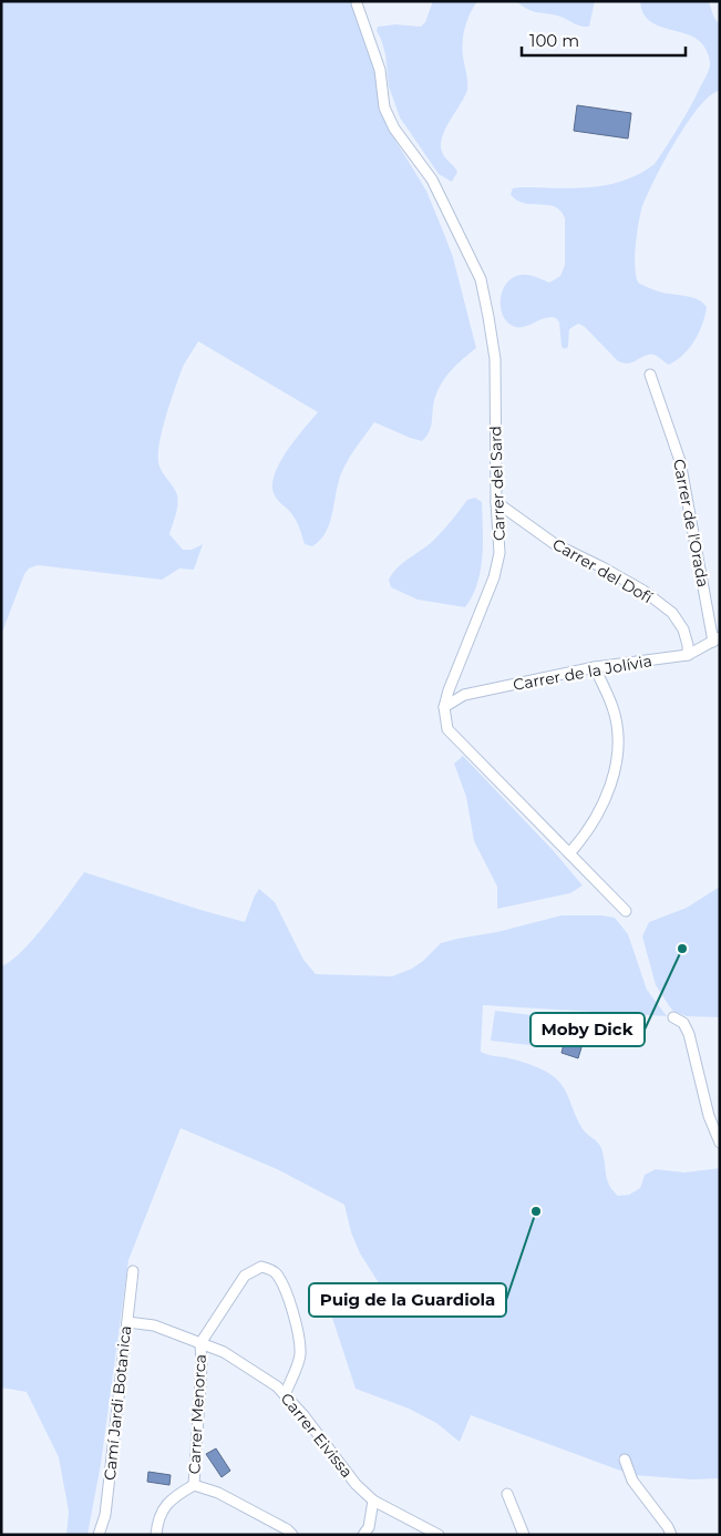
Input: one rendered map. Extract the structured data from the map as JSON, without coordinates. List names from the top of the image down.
{
  "streets": {
    "street": [
      "Carrer del Sard",
      "Carrer de l'Orada",
      "Carrer del Dofí",
      "Carrer de la Jolívia",
      "Camí Jardi Botanica",
      "Carrer Menorca",
      "Carrer Eivissa"
    ]
  },
  "crossings": [
    ["Carrer del Sard", "Carrer del Dofí"],
    ["Carrer del Sard", "Carrer de la Jolívia"],
    ["Carrer de l'Orada", "Carrer de la Jolívia"],
    ["Carrer del Dofí", "Carrer de la Jolívia"],
    ["Camí Jardi Botanica", "Carrer Eivissa"],
    ["Carrer Menorca", "Carrer Eivissa"]
  ],
  "places": ["Moby Dick", "Puig de la Guardiola"],
  "scale_bar": "100 m"
}
